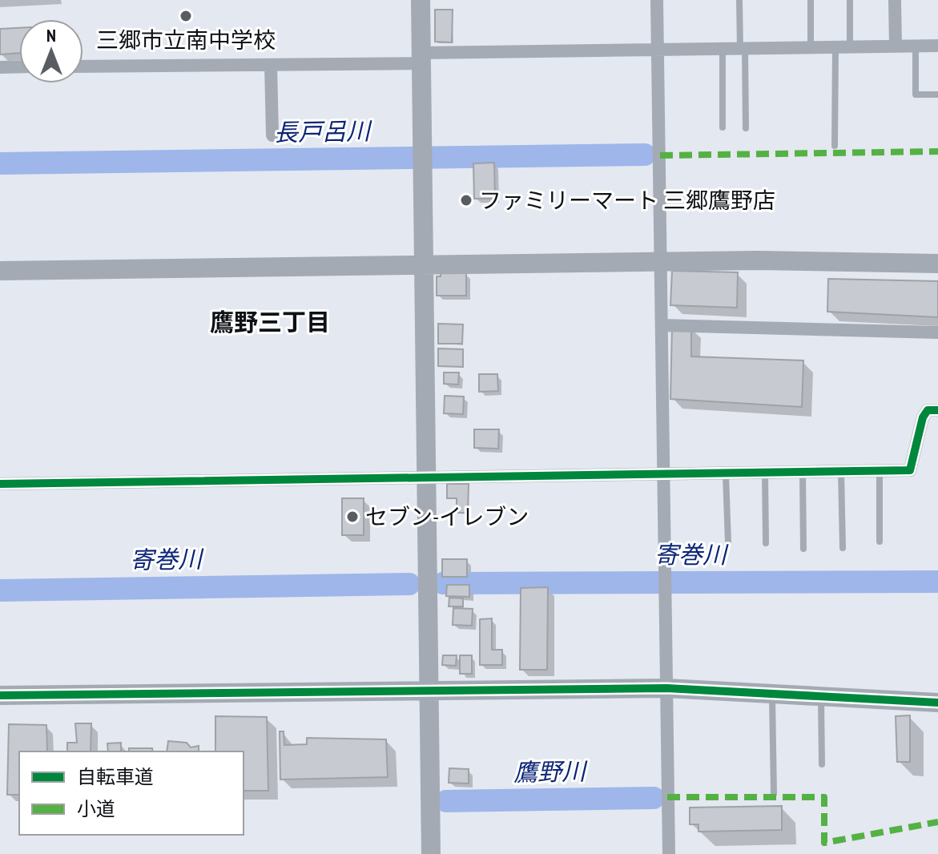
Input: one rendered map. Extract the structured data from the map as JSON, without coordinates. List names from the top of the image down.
{
  "districts": ["鷹野三丁目"],
  "water": ["長戸呂川", "寄巻川", "鷹野川"],
  "places": ["三郷市立南中学校", "ファミリーマート 三郷鷹野店", "セブン-イレブン"],
  "legend": ["自転車道", "小道"],
  "north": "top"
}
